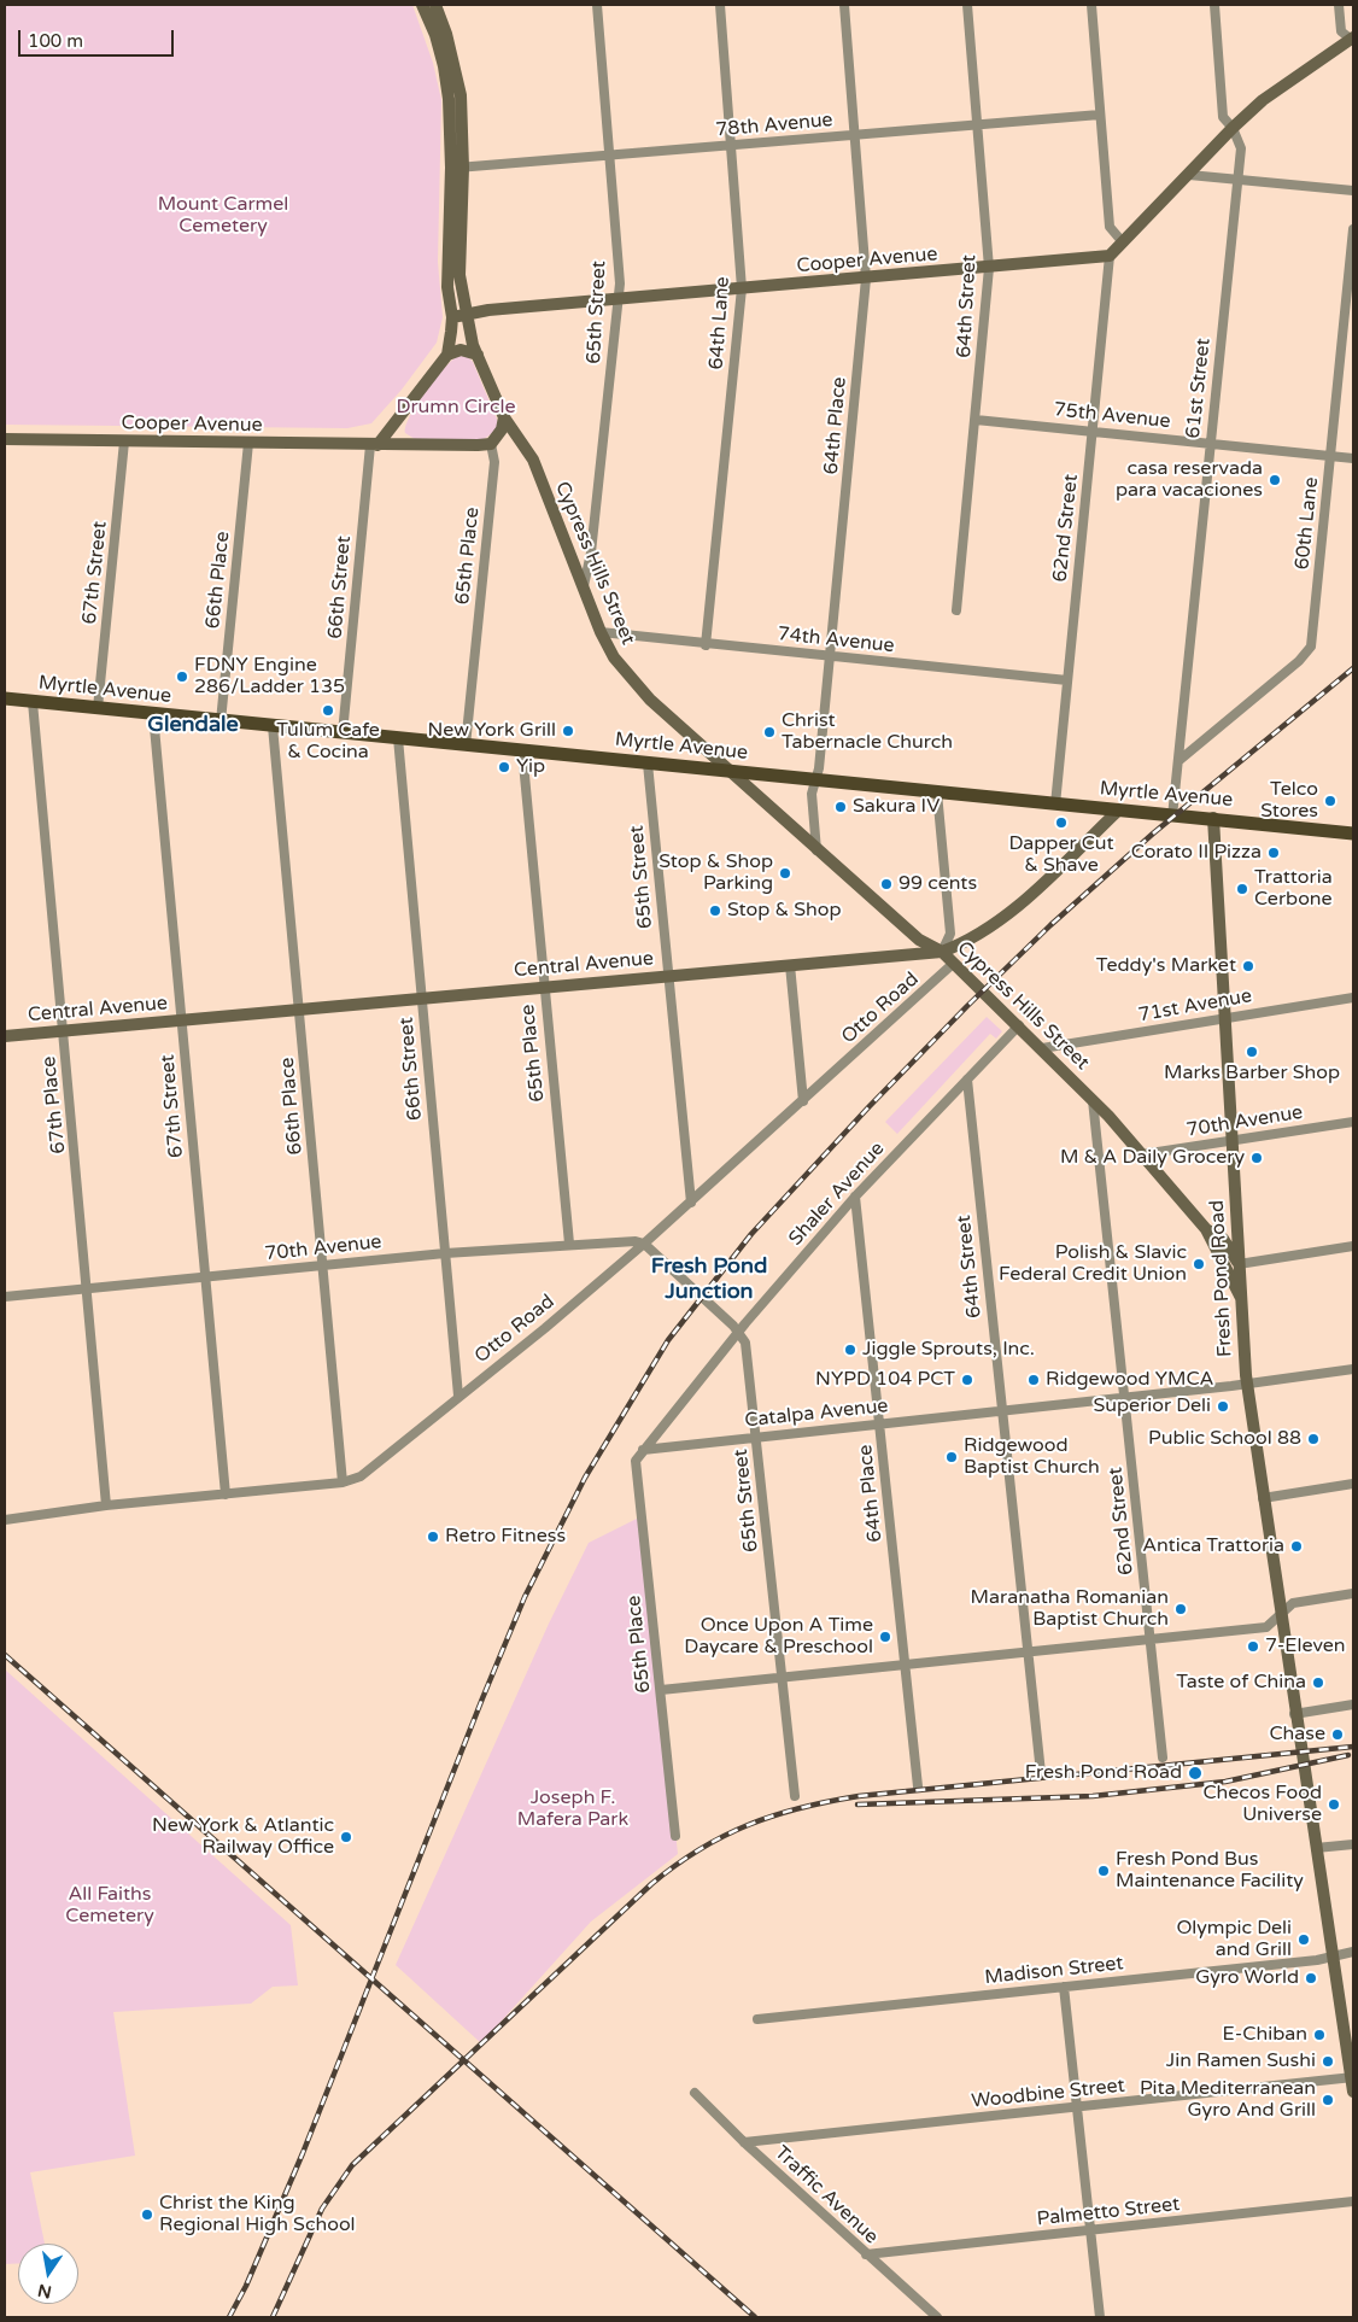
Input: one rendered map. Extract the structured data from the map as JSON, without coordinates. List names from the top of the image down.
{
  "streets": {
    "main road": [
      "Cooper Avenue",
      "Cypress Hills Street",
      "Myrtle Avenue",
      "Central Avenue",
      "Fresh Pond Road"
    ],
    "street": [
      "78th Avenue",
      "64th Street",
      "65th Street",
      "64th Lane",
      "61st Street",
      "75th Avenue",
      "64th Place",
      "60th Lane",
      "62nd Street",
      "65th Place",
      "67th Street",
      "66th Place",
      "66th Street",
      "74th Avenue",
      "71st Avenue",
      "Otto Road",
      "67th Place",
      "70th Avenue",
      "Shaler Avenue",
      "Catalpa Avenue",
      "Madison Street",
      "Woodbine Street",
      "Traffic Avenue",
      "Palmetto Street"
    ]
  },
  "crossings": [
    ["78th Avenue", "64th Street"],
    ["78th Avenue", "65th Street"],
    ["78th Avenue", "64th Lane"],
    ["78th Avenue", "64th Place"],
    ["78th Avenue", "Cypress Hills Street"],
    ["Cooper Avenue", "64th Street"],
    ["Cooper Avenue", "65th Street"],
    ["Cooper Avenue", "64th Lane"],
    ["Cooper Avenue", "64th Place"],
    ["Cooper Avenue", "62nd Street"],
    ["Cooper Avenue", "65th Place"],
    ["Cooper Avenue", "Cypress Hills Street"],
    ["Cooper Avenue", "67th Street"],
    ["Cooper Avenue", "66th Place"],
    ["Cooper Avenue", "66th Street"],
    ["64th Street", "75th Avenue"],
    ["64th Street", "Shaler Avenue"],
    ["64th Street", "Catalpa Avenue"],
    ["65th Street", "Cypress Hills Street"],
    ["65th Street", "Myrtle Avenue"],
    ["65th Street", "Central Avenue"],
    ["65th Street", "Otto Road"],
    ["65th Street", "70th Avenue"],
    ["65th Street", "Shaler Avenue"],
    ["65th Street", "Catalpa Avenue"],
    ["64th Lane", "74th Avenue"],
    ["61st Street", "75th Avenue"],
    ["61st Street", "60th Lane"],
    ["61st Street", "Myrtle Avenue"],
    ["75th Avenue", "60th Lane"],
    ["75th Avenue", "62nd Street"],
    ["64th Place", "Cypress Hills Street"],
    ["64th Place", "74th Avenue"],
    ["64th Place", "Myrtle Avenue"],
    ["64th Place", "Shaler Avenue"],
    ["64th Place", "Catalpa Avenue"],
    ["62nd Street", "Cypress Hills Street"],
    ["62nd Street", "74th Avenue"],
    ["62nd Street", "Myrtle Avenue"],
    ["62nd Street", "Catalpa Avenue"],
    ["65th Place", "Myrtle Avenue"],
    ["65th Place", "Central Avenue"],
    ["65th Place", "70th Avenue"],
    ["65th Place", "Shaler Avenue"],
    ["65th Place", "Catalpa Avenue"],
    ["Cypress Hills Street", "74th Avenue"],
    ["Cypress Hills Street", "Myrtle Avenue"],
    ["Cypress Hills Street", "Central Avenue"],
    ["Cypress Hills Street", "71st Avenue"],
    ["Cypress Hills Street", "Otto Road"],
    ["Cypress Hills Street", "70th Avenue"],
    ["Cypress Hills Street", "Shaler Avenue"],
    ["Cypress Hills Street", "Fresh Pond Road"],
    ["67th Street", "Myrtle Avenue"],
    ["67th Street", "Central Avenue"],
    ["67th Street", "Otto Road"],
    ["67th Street", "70th Avenue"],
    ["66th Place", "Myrtle Avenue"],
    ["66th Place", "Central Avenue"],
    ["66th Place", "Otto Road"],
    ["66th Place", "70th Avenue"],
    ["66th Street", "Myrtle Avenue"],
    ["66th Street", "Central Avenue"],
    ["66th Street", "Otto Road"],
    ["66th Street", "70th Avenue"],
    ["Myrtle Avenue", "Central Avenue"],
    ["Myrtle Avenue", "67th Place"],
    ["Myrtle Avenue", "Fresh Pond Road"],
    ["Central Avenue", "67th Place"],
    ["71st Avenue", "Fresh Pond Road"],
    ["Otto Road", "67th Place"],
    ["Otto Road", "70th Avenue"],
    ["67th Place", "70th Avenue"],
    ["70th Avenue", "Fresh Pond Road"],
    ["Shaler Avenue", "Catalpa Avenue"],
    ["Fresh Pond Road", "Catalpa Avenue"],
    ["Fresh Pond Road", "Madison Street"],
    ["Fresh Pond Road", "Woodbine Street"],
    ["Woodbine Street", "Traffic Avenue"],
    ["Traffic Avenue", "Palmetto Street"]
  ],
  "districts": ["Glendale", "Fresh Pond Junction"],
  "parks": [
    "Mount Carmel Cemetery",
    "Drumn Circle",
    "Joseph F. Mafera Park",
    "All Faiths Cemetery"
  ],
  "places": [
    "casa reservada para vacaciones",
    "FDNY Engine 286/Ladder 135",
    "Tulum Cafe & Cocina",
    "New York Grill",
    "Christ Tabernacle Church",
    "Yip",
    "Telco Stores",
    "Sakura IV",
    "Dapper Cut & Shave",
    "Corato II Pizza",
    "Stop & Shop Parking",
    "99 cents",
    "Trattoria Cerbone",
    "Stop & Shop",
    "Teddy's Market",
    "Marks Barber Shop",
    "M & A Daily Grocery",
    "Polish & Slavic Federal Credit Union",
    "Jiggle Sprouts, Inc.",
    "NYPD 104 PCT",
    "Ridgewood YMCA",
    "Superior Deli",
    "Public School 88",
    "Ridgewood Baptist Church",
    "Retro Fitness",
    "Antica Trattoria",
    "Maranatha Romanian Baptist Church",
    "Once Upon A Time Daycare & Preschool",
    "7-Eleven",
    "Taste of China",
    "Chase",
    "Fresh Pond Road",
    "Checos Food Universe",
    "New York & Atlantic Railway Office",
    "Fresh Pond Bus Maintenance Facility",
    "Olympic Deli and Grill",
    "Gyro World",
    "E-Chiban",
    "Jin Ramen Sushi",
    "Pita Mediterranean Gyro And Grill",
    "Christ the King Regional High School"
  ],
  "scale_bar": "100 m",
  "north": "bottom"
}
